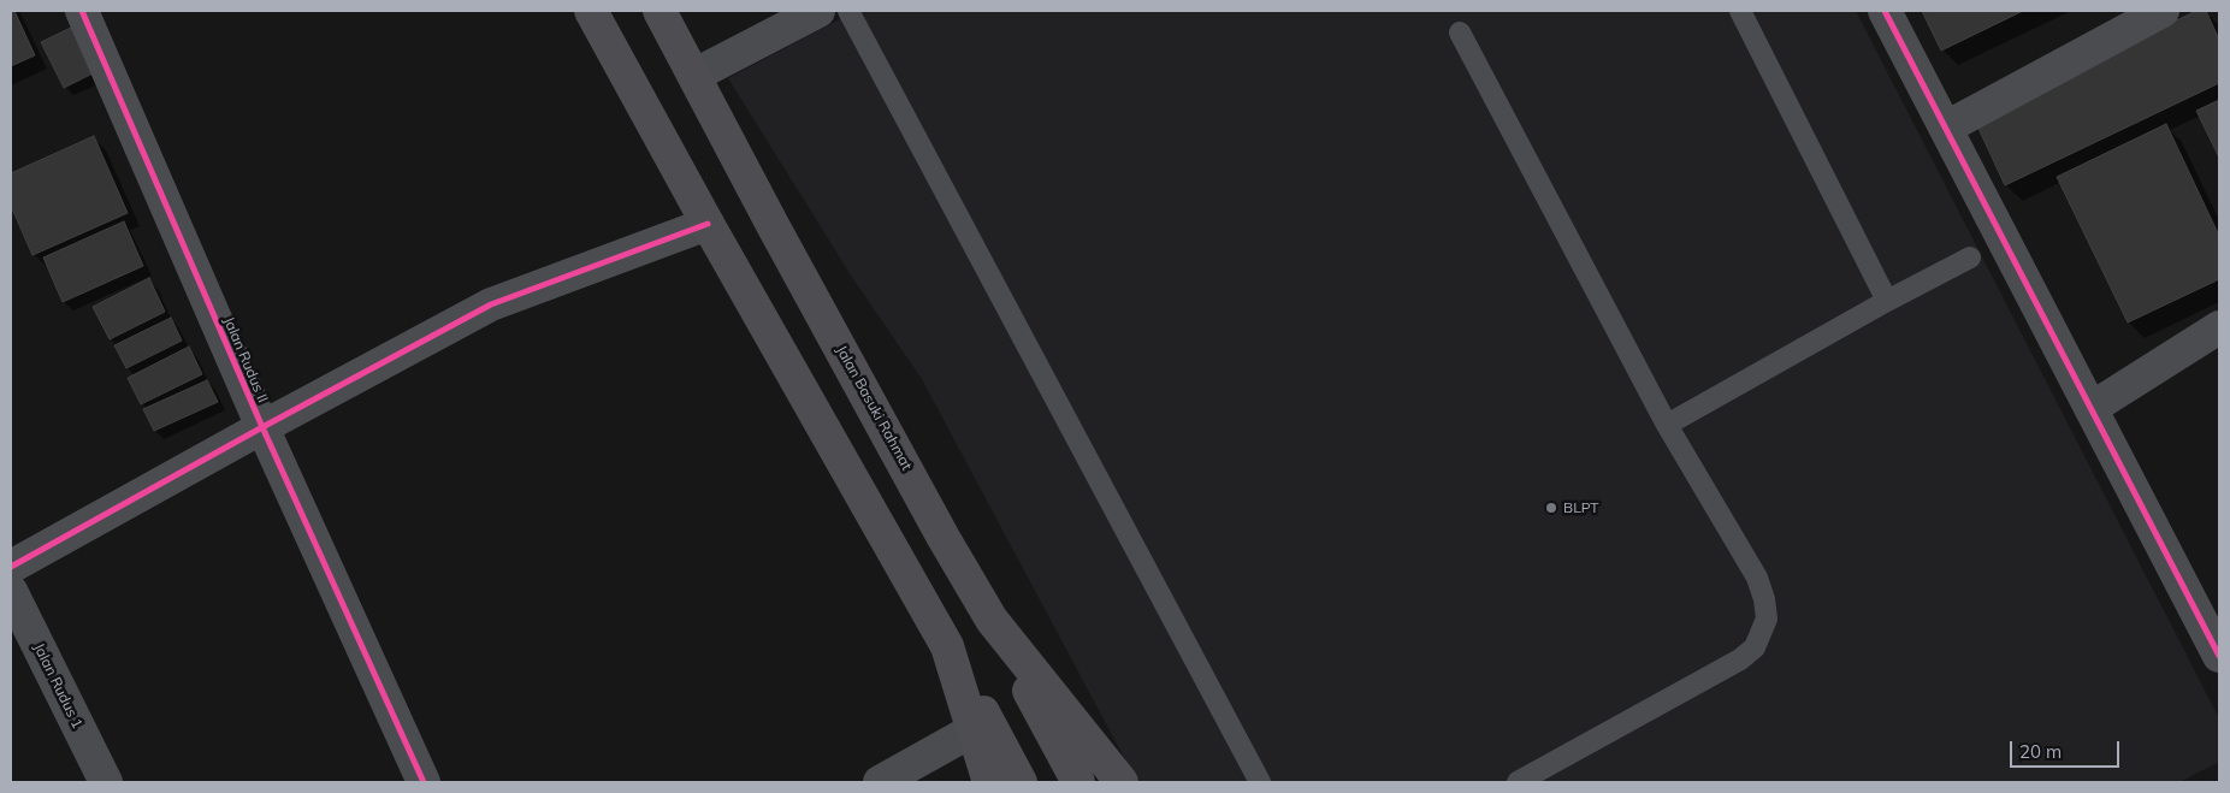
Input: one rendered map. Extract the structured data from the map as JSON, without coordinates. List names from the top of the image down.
{
  "streets": {
    "highway": ["Jalan Basuki Rahmat"],
    "street": ["Jalan Rudus II", "Jalan Rudus 1"]
  },
  "places": ["BLPT"],
  "scale_bar": "20 m"
}
